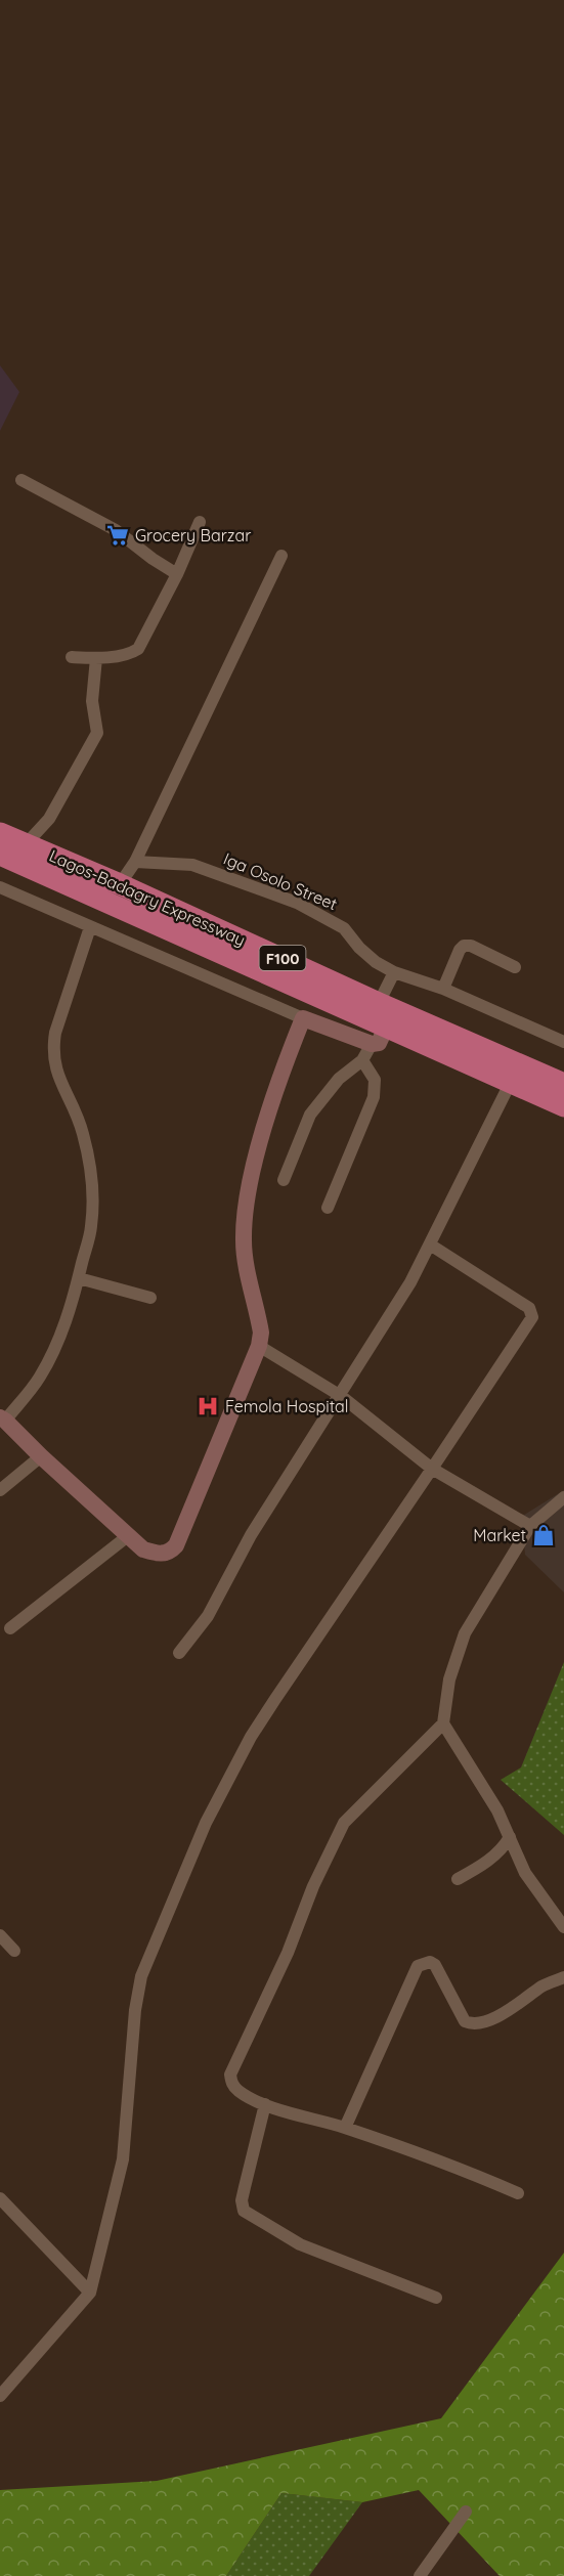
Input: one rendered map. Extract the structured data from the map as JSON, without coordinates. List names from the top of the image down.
{
  "streets": {
    "highway": ["Lagos-Badagry Expressway", "F100"],
    "street": ["Iga Osolo Street"]
  },
  "places": {
    "supermarket": ["Grocery Barzar"],
    "hospital": ["Femola Hospital"],
    "shop": ["Market"]
  }
}
